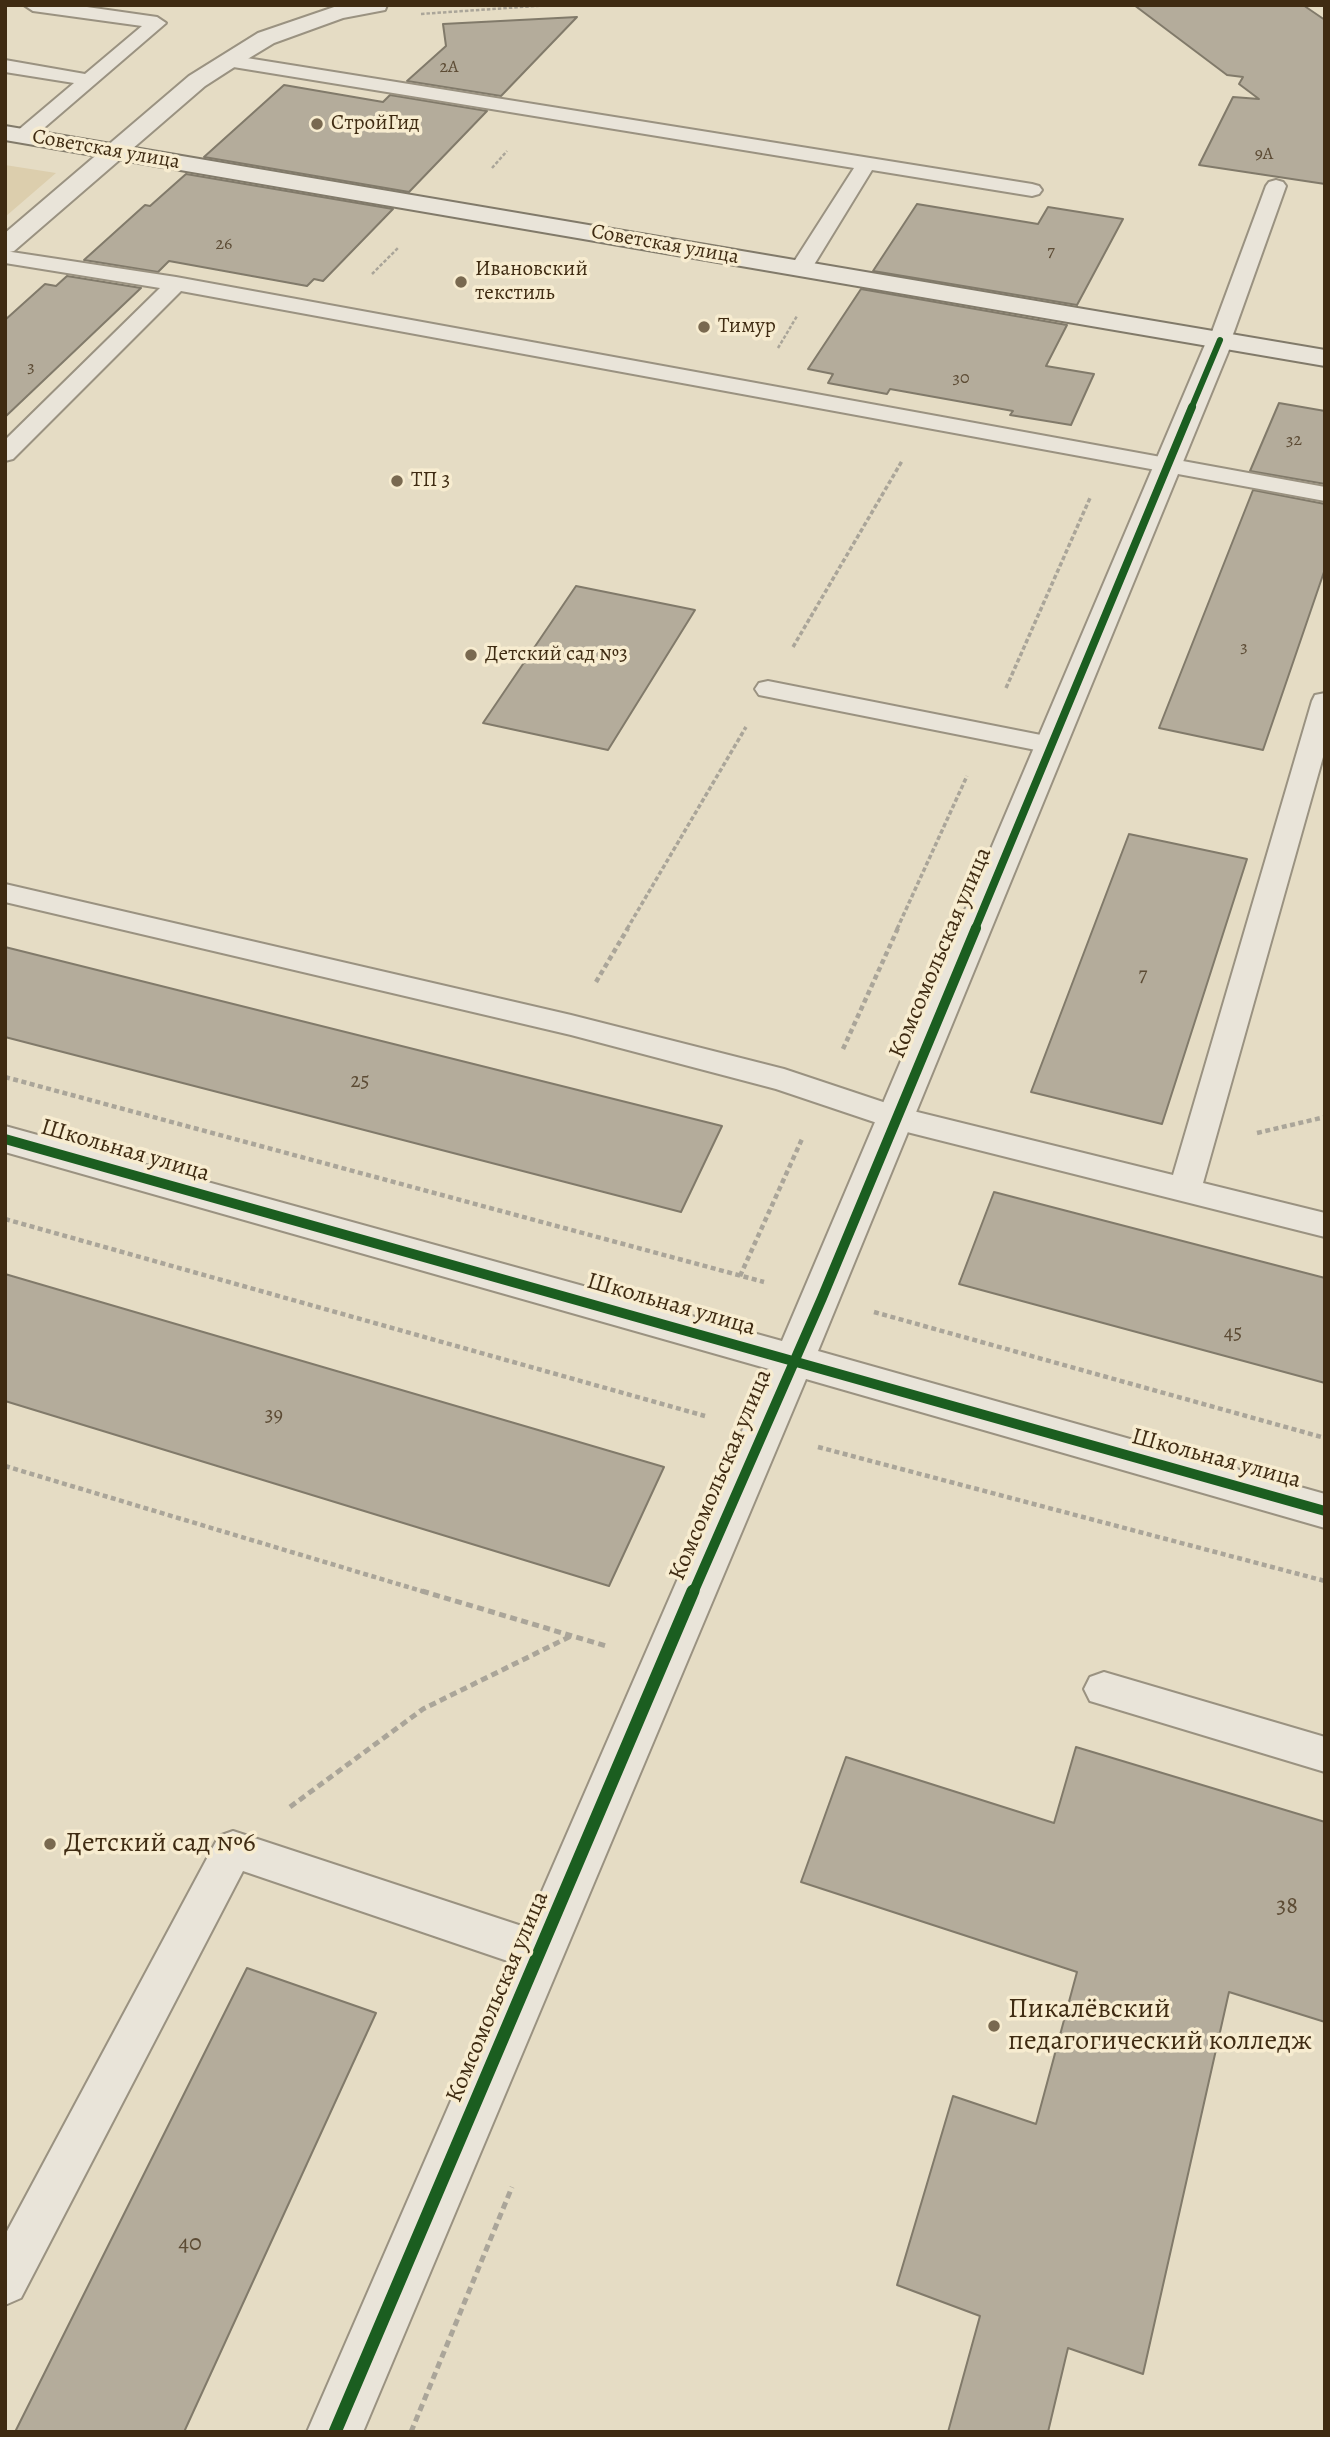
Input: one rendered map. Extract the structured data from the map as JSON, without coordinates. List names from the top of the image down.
{
  "streets": {
    "street": ["Советская улица", "Комсомольская улица", "Школьная улица"]
  },
  "crossings": [
    ["Советская улица", "Комсомольская улица"],
    ["Комсомольская улица", "Школьная улица"]
  ],
  "places": [
    "СтройГид",
    "Ивановский текстиль",
    "Тимур",
    "ТП 3",
    "Детский сад №3",
    "Детский сад №6",
    "Пикалёвский педагогический колледж"
  ],
  "house_numbers": [
    "2А",
    "9А",
    "26",
    "7",
    "3",
    "30",
    "32",
    "3",
    "7",
    "25",
    "45",
    "39",
    "38",
    "40"
  ]
}
